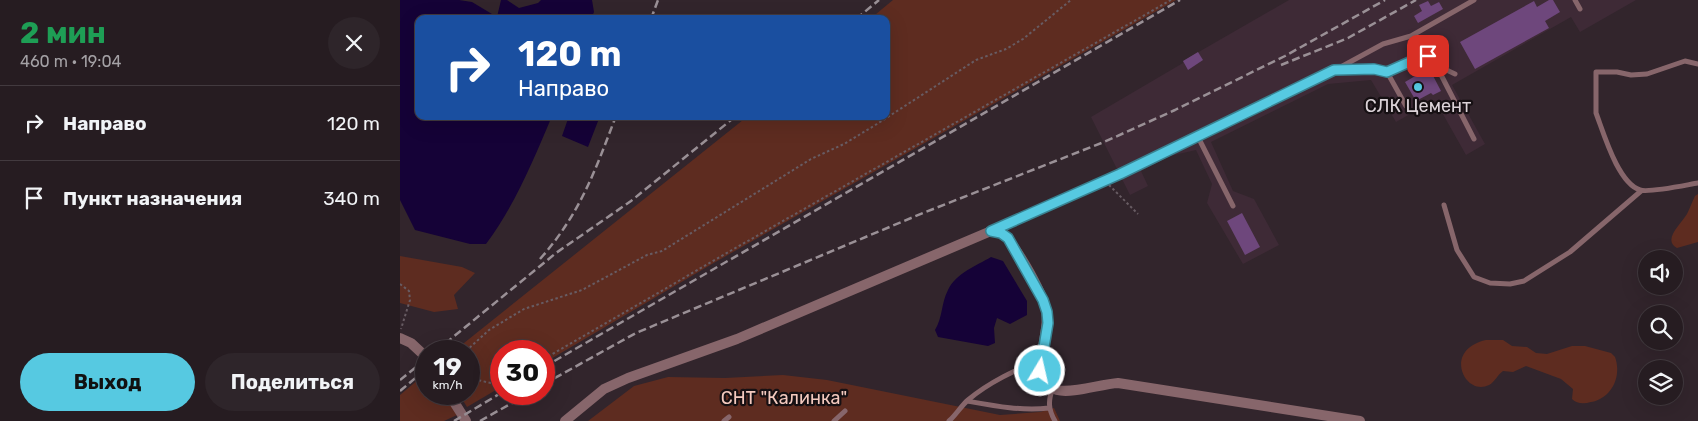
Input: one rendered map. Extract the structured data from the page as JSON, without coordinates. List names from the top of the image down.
{
  "parks": ["СНТ \"Калинка\""],
  "places": ["СЛК Цемент"],
  "page": {
    "heading": ["2 мин", "460 m · 19:04"],
    "turn": ["120 m", "Направо"],
    "list": [
      {
        "name": "Направо",
        "value": "120 m"
      },
      {
        "name": "Пункт назначения",
        "value": "340 m"
      }
    ],
    "speed": "19 km/h",
    "limit": "30",
    "buttons": ["Выход", "Поделиться"]
  }
}
